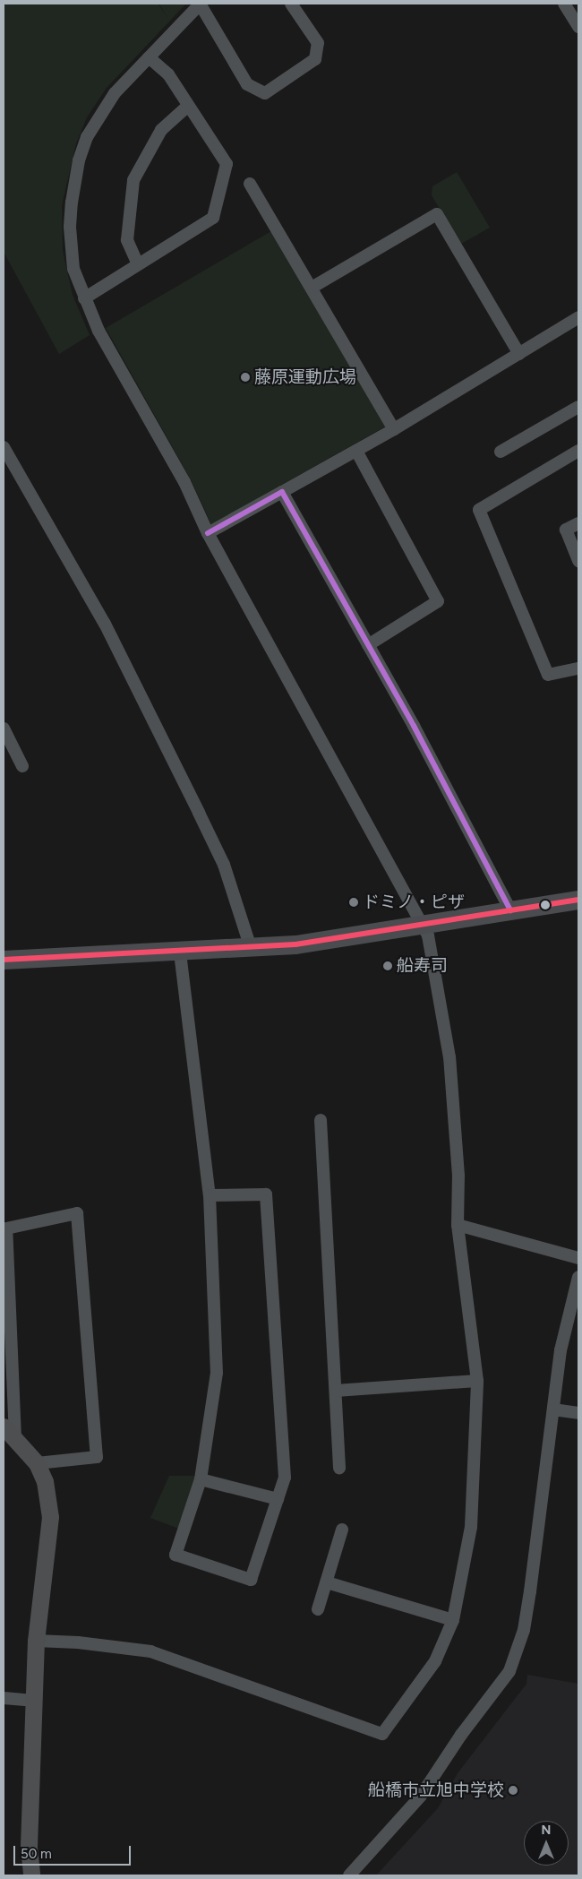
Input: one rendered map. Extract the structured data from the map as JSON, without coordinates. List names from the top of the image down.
{
  "places": [
    "藤原運動広場",
    "ドミノ・ピザ",
    "船寿司",
    "船橋市立旭中学校"
  ],
  "scale_bar": "50 m",
  "north": "top"
}
